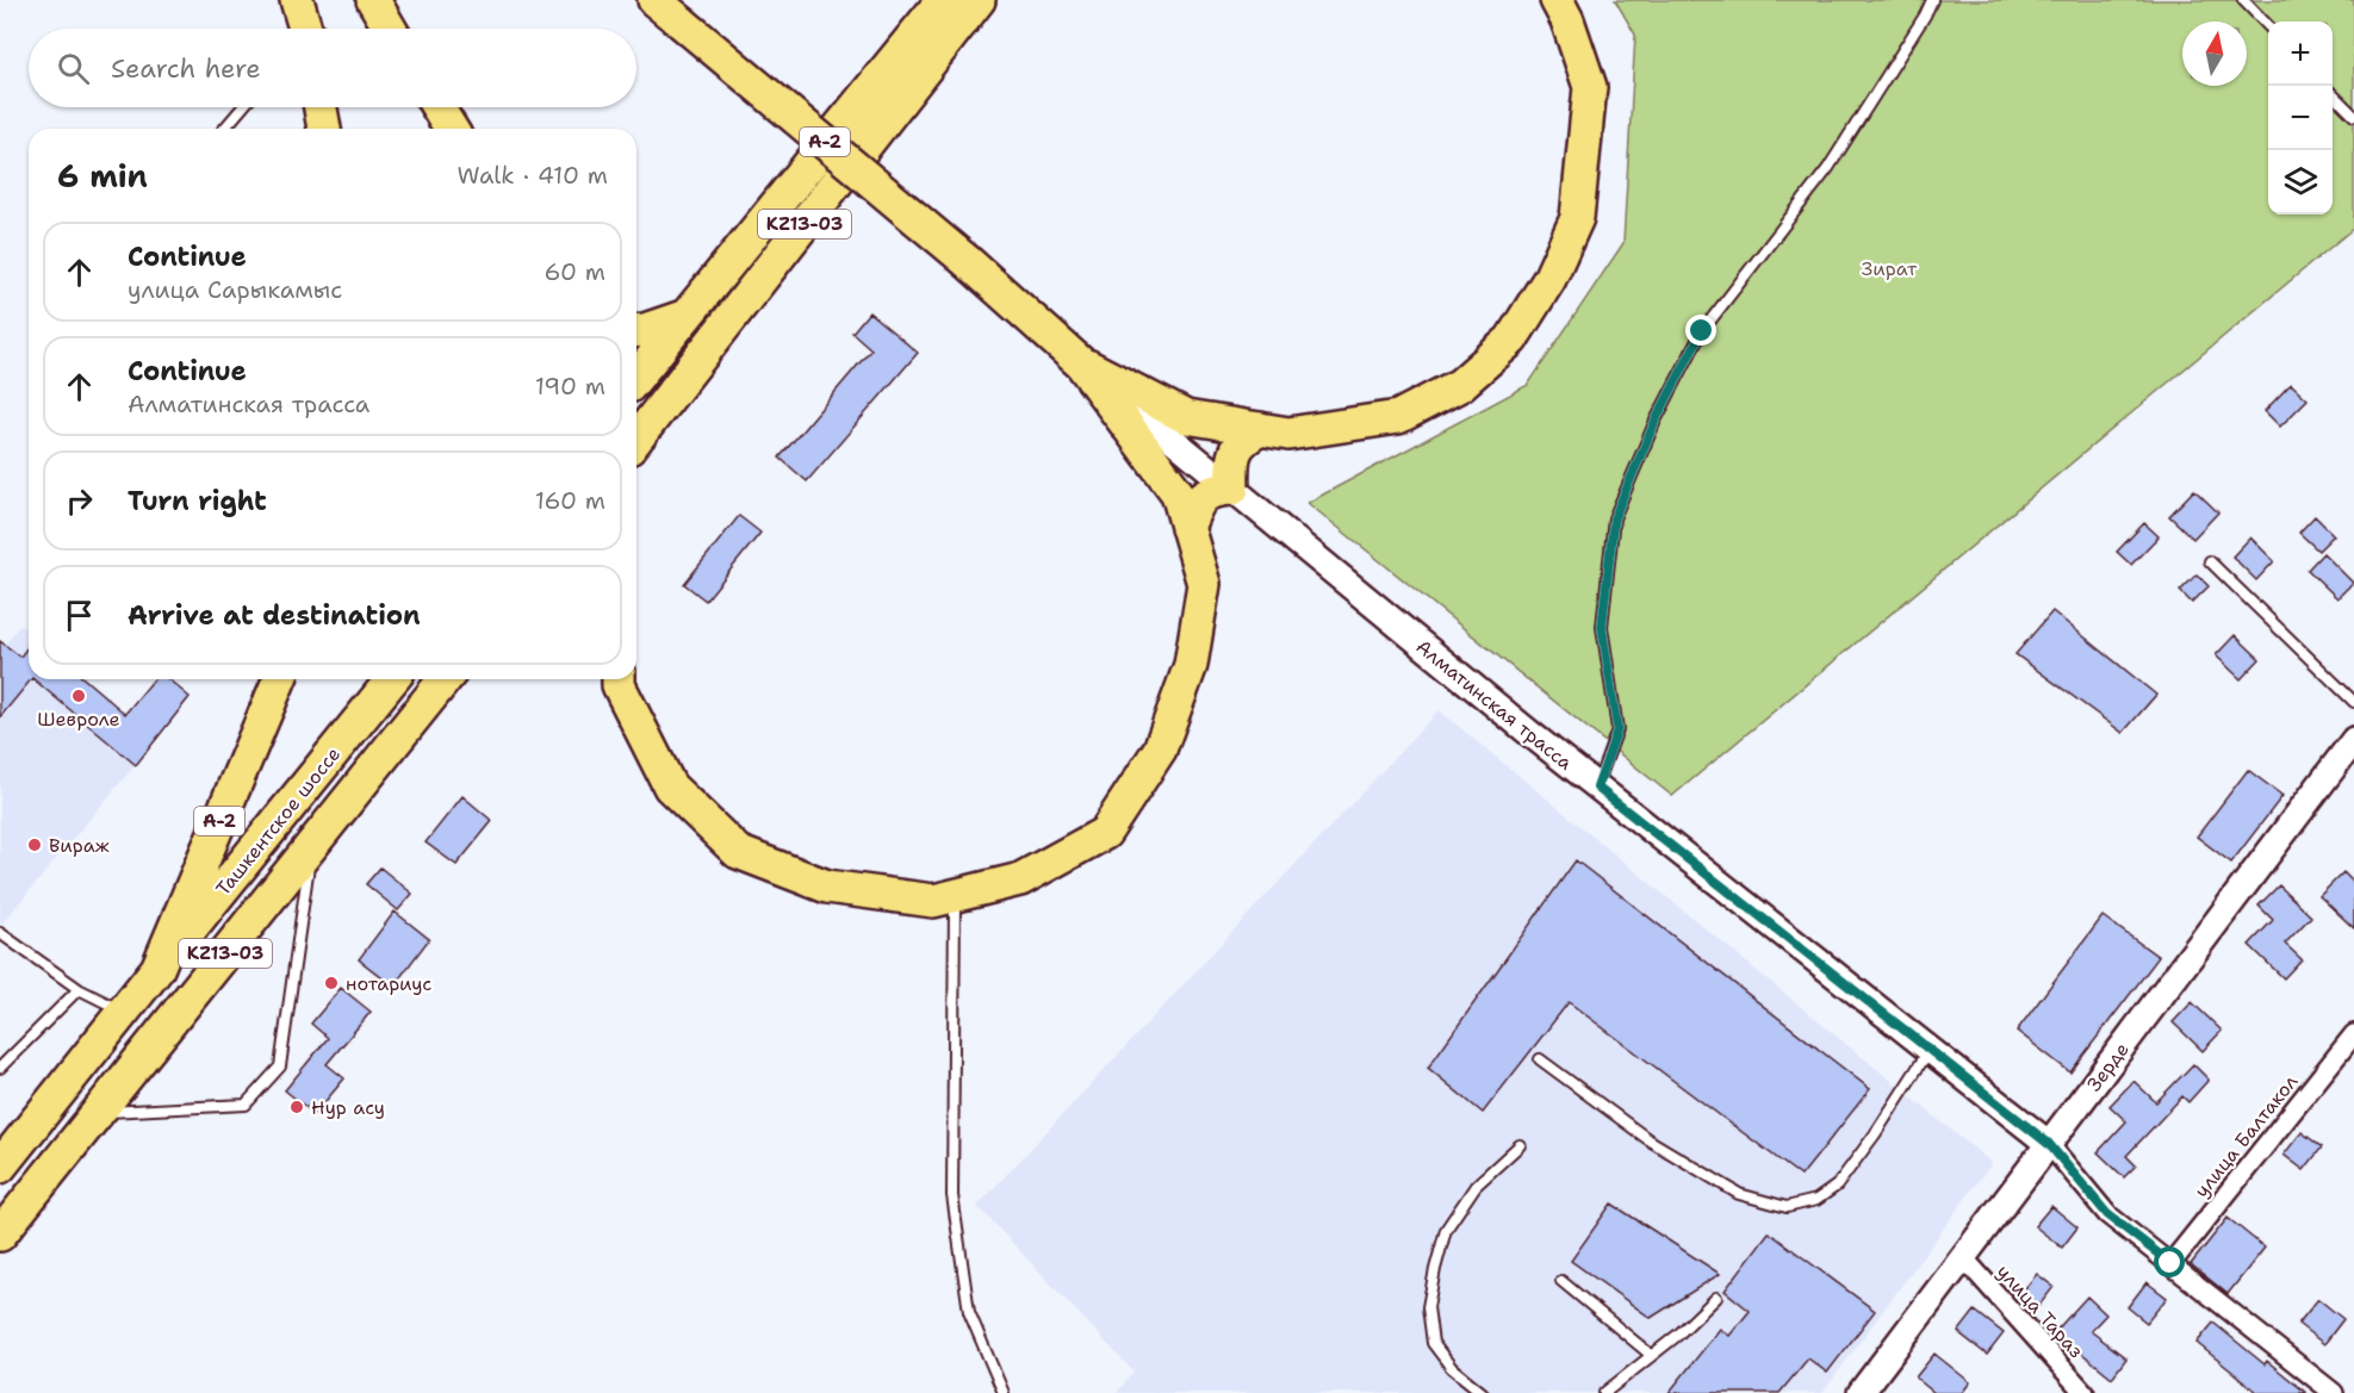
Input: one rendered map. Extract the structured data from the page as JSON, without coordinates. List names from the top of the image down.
{
  "streets": {
    "highway": ["A-2", "KZ13-03", "Ташкентское шоссе"],
    "street": [
      "Алматинская трасса",
      "Зерде",
      "улица Балтакол",
      "улица Тараз"
    ]
  },
  "crossings": [
    ["A-2", "KZ13-03"],
    ["A-2", "Алматинская трасса"],
    ["A-2", "Ташкентское шоссе"],
    ["KZ13-03", "Ташкентское шоссе"],
    ["Алматинская трасса", "Зерде"],
    ["Зерде", "улица Тараз"]
  ],
  "parks": ["Зират"],
  "places": [
    "Шевроле",
    "Вираж",
    "нотариус",
    "Нур асу"
  ],
  "north": "top",
  "page": {
    "map_buttons": ["+", "−"],
    "search": "Search here",
    "heading": ["6 min", "Walk · 410 m"],
    "list": [
      ["Continue", "улица Сарыкамыс", "60 m"],
      ["Continue", "Алматинская трасса", "190 m"],
      ["Turn right", "160 m"],
      "Arrive at destination"
    ]
  }
}
